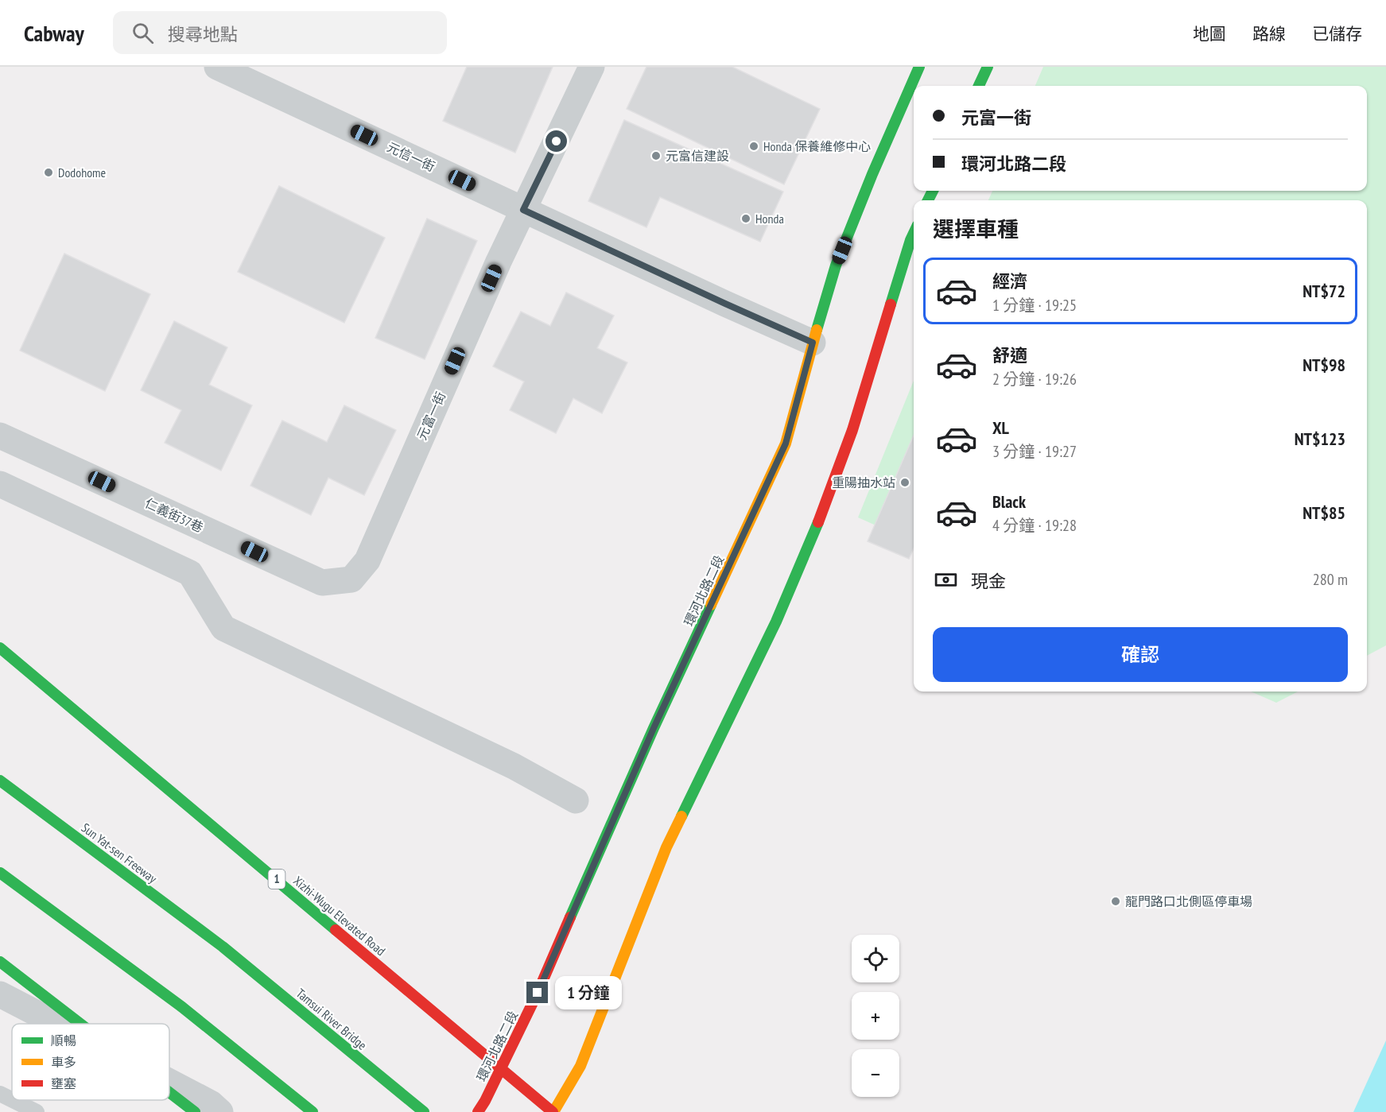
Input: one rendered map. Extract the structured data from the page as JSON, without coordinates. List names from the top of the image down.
{
  "streets": {
    "main road": [
      "環河北路二段",
      "Sun Yat-sen Freeway",
      "1",
      "Xizhi-Wugu Elevated Road",
      "Tamsui River Bridge"
    ],
    "street": ["元信一街", "元富一街", "仁義街37巷"]
  },
  "crossings": [
    ["元信一街", "元富一街"],
    ["元信一街", "環河北路二段"],
    ["元富一街", "仁義街37巷"],
    ["Sun Yat-sen Freeway", "Tamsui River Bridge"]
  ],
  "places": [
    "Honda 保養維修中心",
    "元富信建設",
    "Dodohome",
    "Honda",
    "重陽抽水站",
    "龍門路口北側區停車場"
  ],
  "legend": ["順暢", "車多", "壅塞"],
  "page": {
    "header": "Cabway",
    "search": "搜尋地點",
    "nav": ["地圖", "路線", "已儲存"],
    "banner": ["元富一街", "環河北路二段"],
    "heading": "選擇車種",
    "list": [
      {
        "name": "經濟",
        "note": "1 分鐘 · 19:25",
        "value": "NT$72"
      },
      {
        "name": "舒適",
        "note": "2 分鐘 · 19:26",
        "value": "NT$98"
      },
      {
        "name": "XL",
        "note": "3 分鐘 · 19:27",
        "value": "NT$123"
      },
      {
        "name": "Black",
        "note": "4 分鐘 · 19:28",
        "value": "NT$85"
      }
    ],
    "pay": ["現金", "280 m"],
    "buttons": "確認",
    "map_buttons": ["+", "−"],
    "bubble": "1 分鐘"
  }
}
